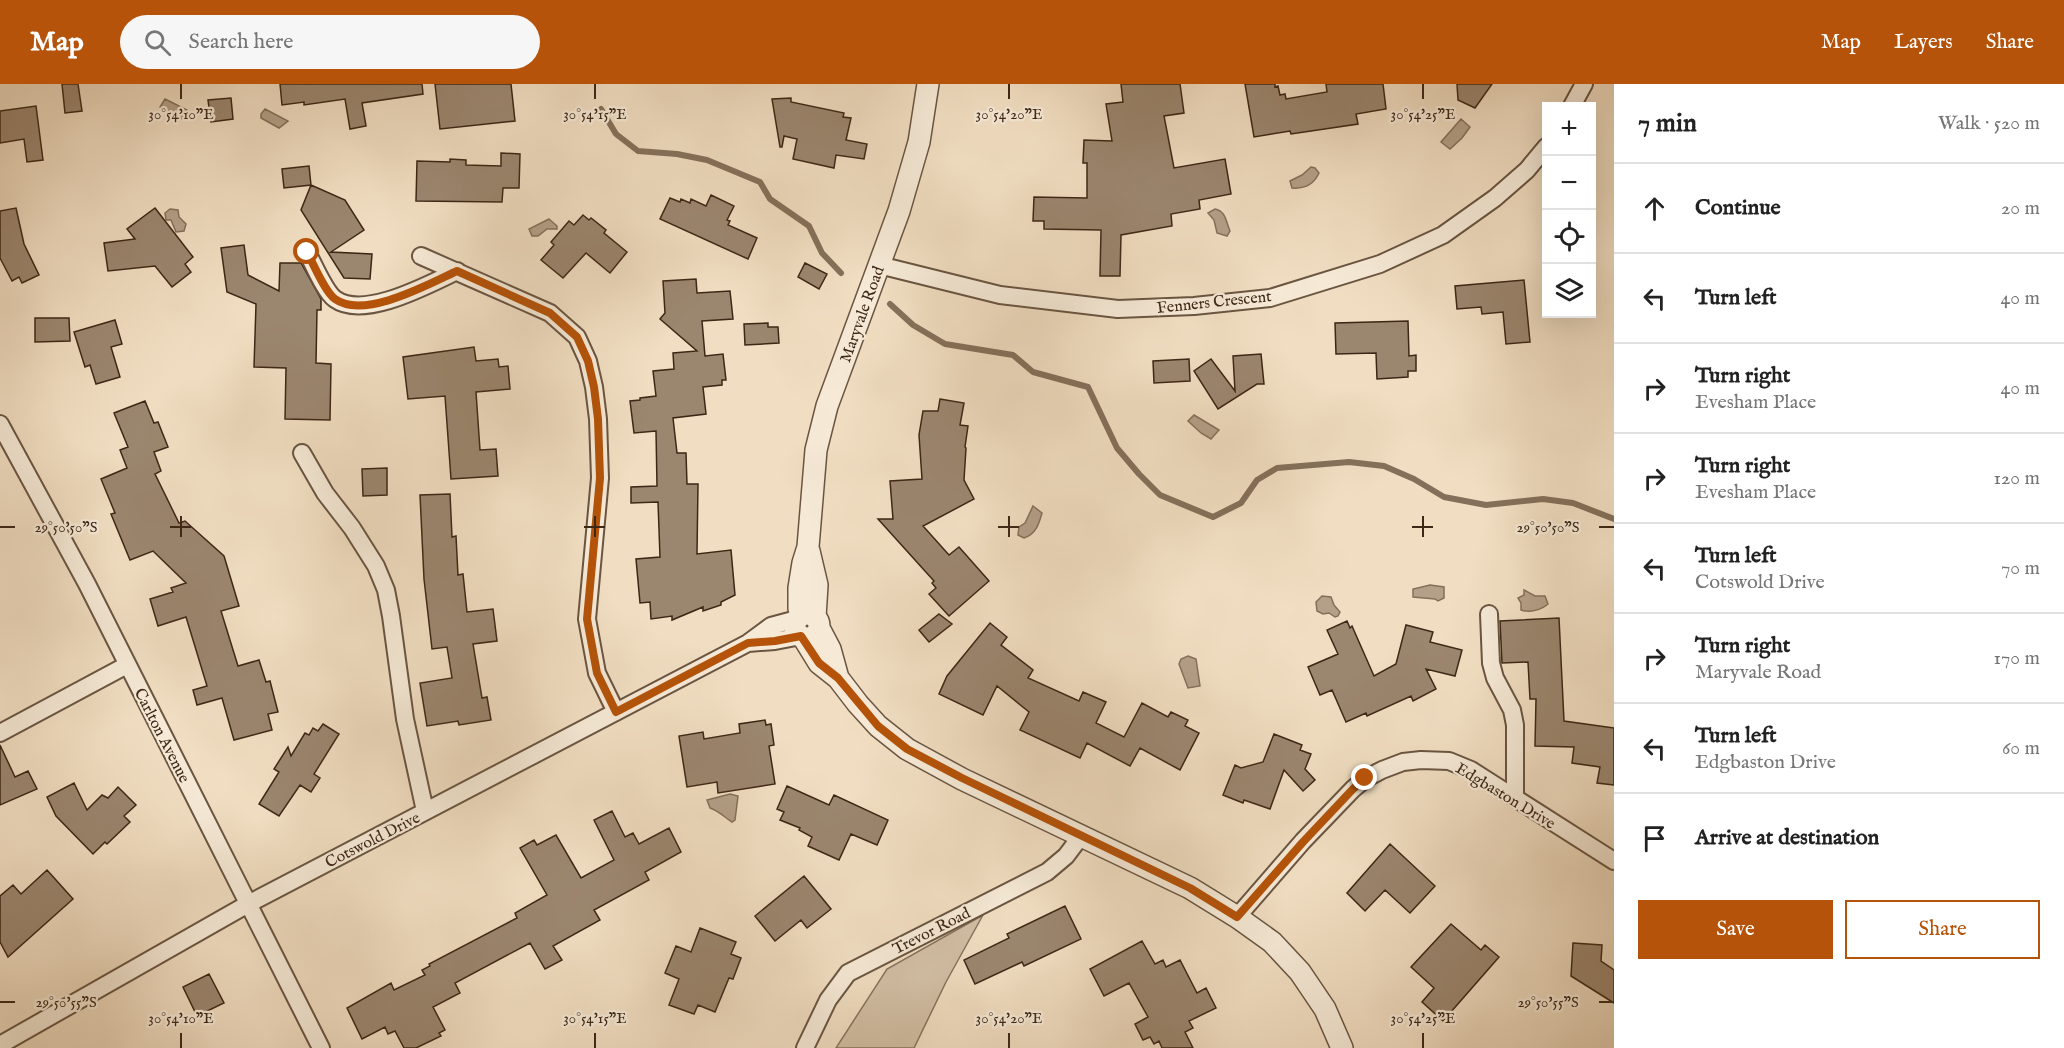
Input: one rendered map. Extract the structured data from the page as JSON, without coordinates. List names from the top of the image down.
{
  "streets": {
    "street": [
      "Fenners Crescent",
      "Maryvale Road",
      "Carlton Avenue",
      "Edgbaston Drive",
      "Cotswold Drive",
      "Trevor Road"
    ]
  },
  "crossings": [
    ["Fenners Crescent", "Maryvale Road"],
    ["Maryvale Road", "Edgbaston Drive"],
    ["Maryvale Road", "Cotswold Drive"],
    ["Maryvale Road", "Trevor Road"],
    ["Carlton Avenue", "Cotswold Drive"]
  ],
  "page": {
    "header": "Map",
    "search": "Search here",
    "nav": ["Map", "Layers", "Share"],
    "heading": ["7 min", "Walk · 520 m"],
    "map_buttons": ["+", "−"],
    "list": [
      ["Continue", "20 m"],
      ["Turn left", "40 m"],
      ["Turn right", "Evesham Place", "40 m"],
      ["Turn right", "Evesham Place", "120 m"],
      ["Turn left", "Cotswold Drive", "70 m"],
      ["Turn right", "Maryvale Road", "170 m"],
      ["Turn left", "Edgbaston Drive", "60 m"],
      "Arrive at destination"
    ],
    "buttons": ["Save", "Share"]
  },
  "coordinates": [
    "30°54'10\"E",
    "30°54'15\"E",
    "30°54'20\"E",
    "30°54'25\"E",
    "29°50'50\"S",
    "29°50'55\"S"
  ]
}
